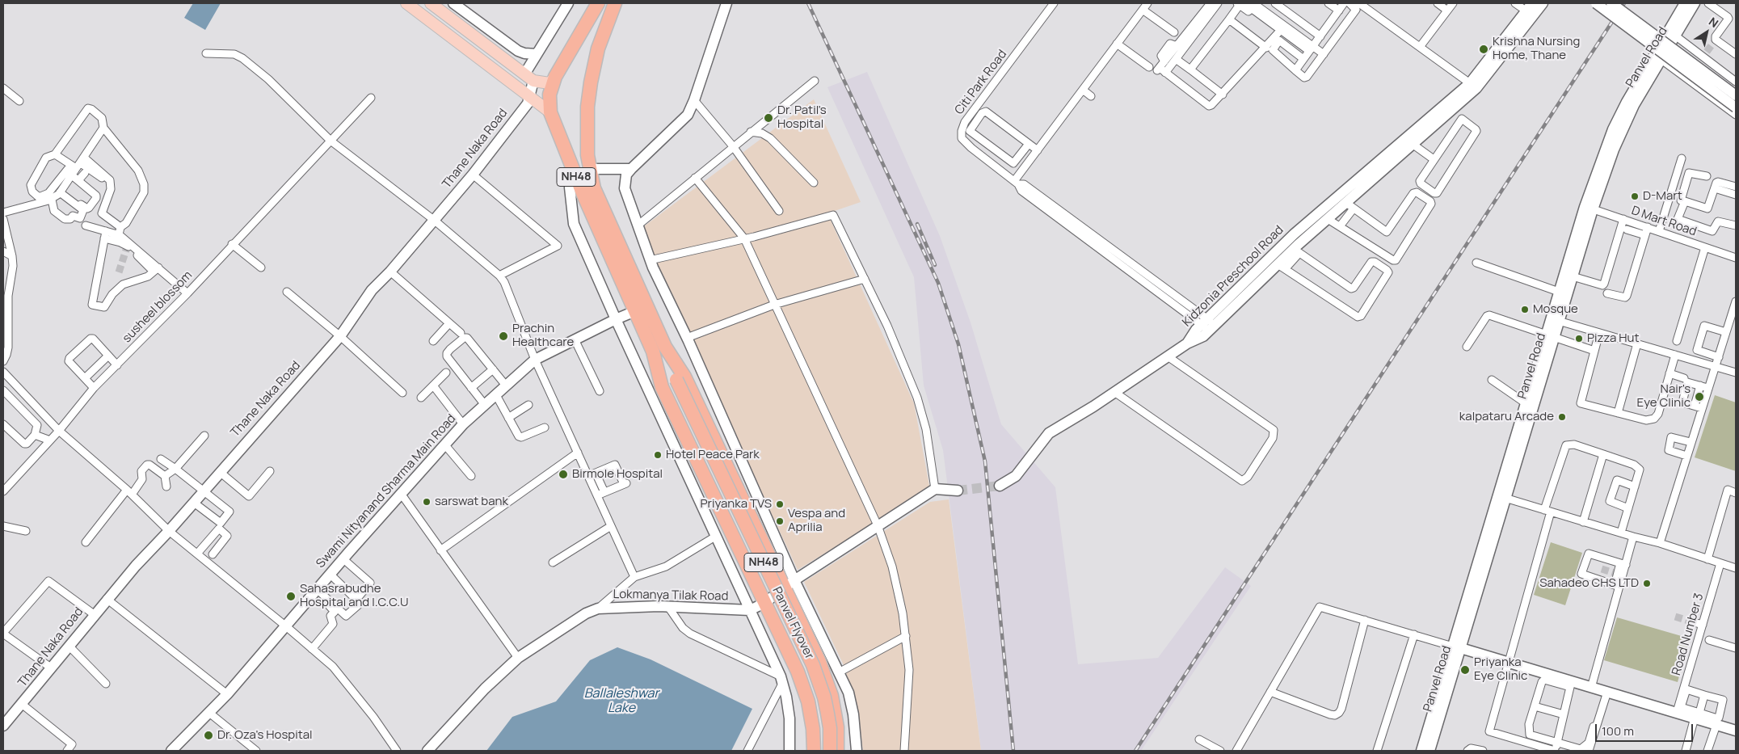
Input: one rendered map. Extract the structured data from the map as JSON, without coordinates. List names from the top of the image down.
{
  "streets": {
    "highway": ["NH48", "Panvel Flyover"],
    "street": [
      "Panvel Road",
      "Citi Park Road",
      "Thane Naka Road",
      "D Mart Road",
      "Kidzonia Preschool Road",
      "susheel blossom",
      "Swami Nityanand Sharma Main Road",
      "Lokmanya Tilak Road",
      "Road Number 3"
    ]
  },
  "crossings": [
    ["Panvel Road", "D Mart Road"],
    ["NH48", "Swami Nityanand Sharma Main Road"],
    ["NH48", "Panvel Flyover"]
  ],
  "water": ["Ballaleshwar Lake"],
  "places": [
    "Krishna Nursing Home, Thane",
    "Dr. Patil's Hospital",
    "D-Mart",
    "Mosque",
    "Prachin Healthcare",
    "Pizza Hut",
    "Nair's Eye Clinic",
    "kalpataru Arcade",
    "Hotel Peace Park",
    "Birmole Hospital",
    "sarswat bank",
    "Priyanka TVS",
    "Vespa and Aprilia",
    "Sahadeo CHS LTD",
    "Sahasrabudhe Hospital and I.C.C.U",
    "Priyanka Eye Clinic",
    "Dr. Oza's Hospital"
  ],
  "scale_bar": "100 m",
  "north": "top right"
}
